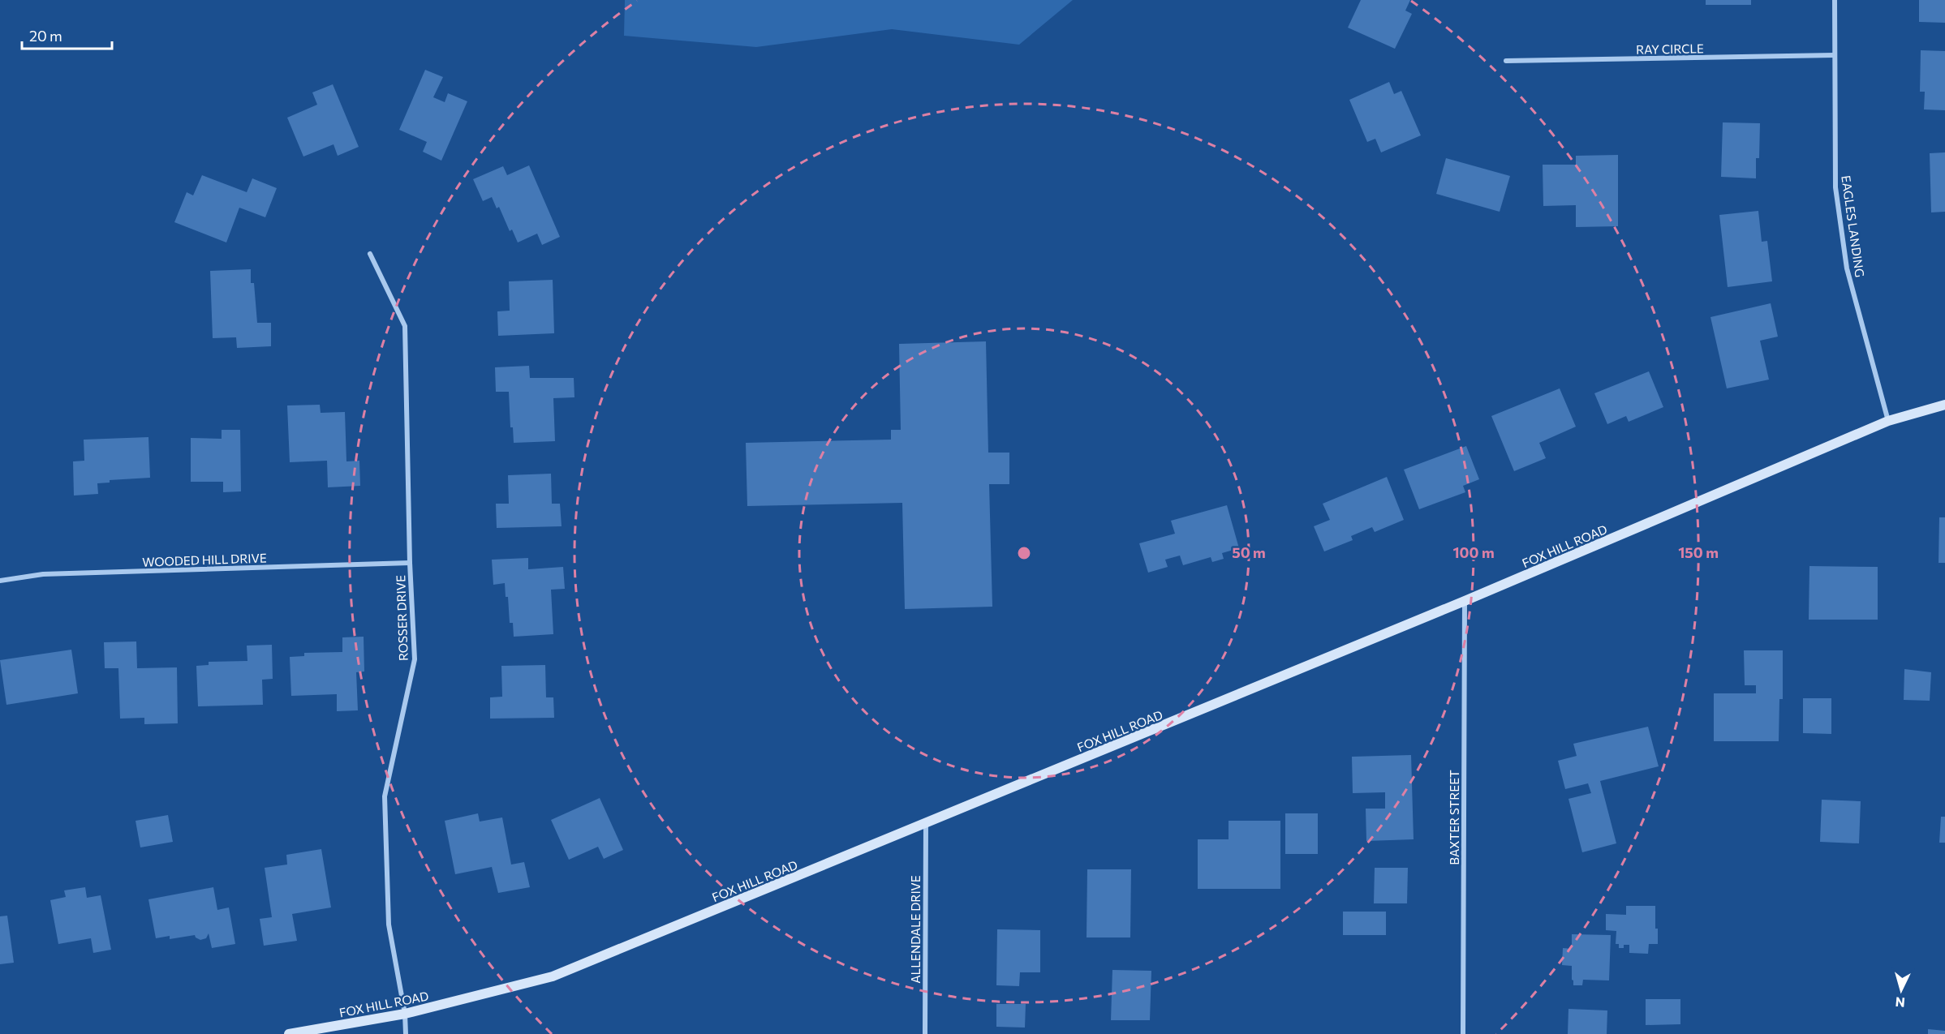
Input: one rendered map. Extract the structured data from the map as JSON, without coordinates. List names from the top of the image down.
{
  "streets": {
    "main road": ["FOX HILL ROAD"],
    "street": [
      "RAY CIRCLE",
      "EAGLES LANDING",
      "WOODED HILL DRIVE",
      "ROSSER DRIVE",
      "BAXTER STREET",
      "ALLENDALE DRIVE"
    ]
  },
  "crossings": [
    ["RAY CIRCLE", "EAGLES LANDING"],
    ["EAGLES LANDING", "FOX HILL ROAD"],
    ["FOX HILL ROAD", "ROSSER DRIVE"],
    ["FOX HILL ROAD", "BAXTER STREET"],
    ["FOX HILL ROAD", "ALLENDALE DRIVE"],
    ["WOODED HILL DRIVE", "ROSSER DRIVE"]
  ],
  "scale_bar": "20 m",
  "north": "bottom",
  "rings": ["50 m", "100 m", "150 m"]
}
